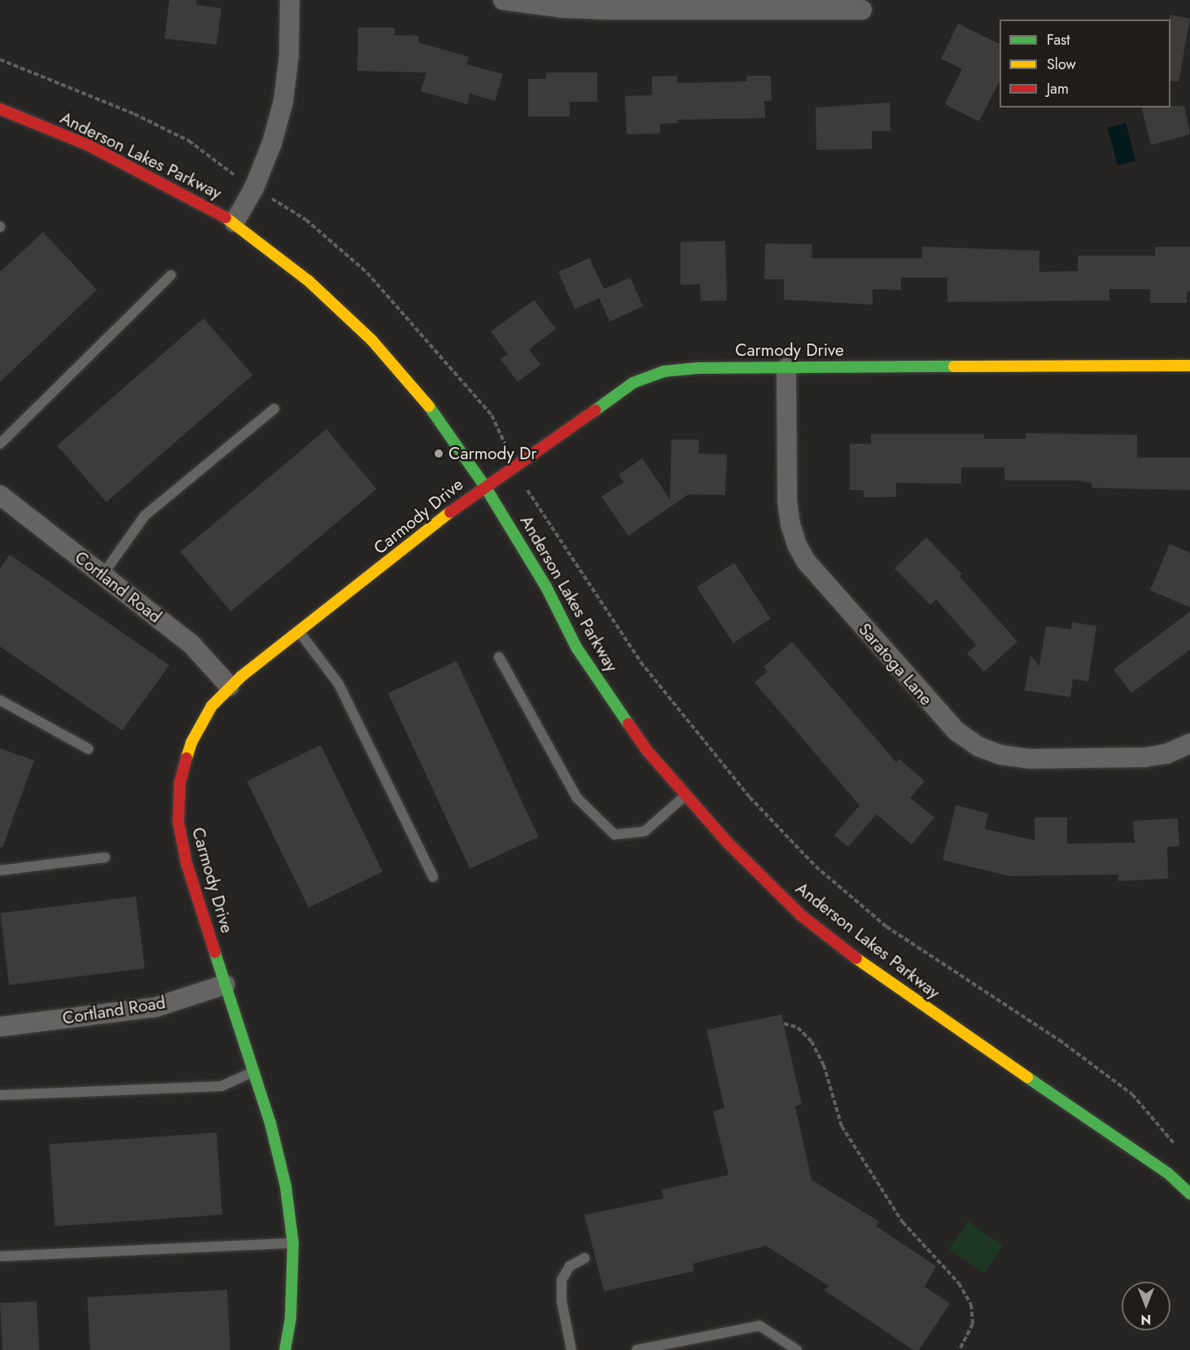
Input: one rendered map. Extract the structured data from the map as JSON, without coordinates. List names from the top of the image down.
{
  "streets": {
    "street": [
      "Anderson Lakes Parkway",
      "Carmody Drive",
      "Cortland Road",
      "Saratoga Lane"
    ]
  },
  "crossings": [
    ["Anderson Lakes Parkway", "Carmody Drive"],
    ["Carmody Drive", "Cortland Road"],
    ["Carmody Drive", "Saratoga Lane"]
  ],
  "places": ["Carmody Dr"],
  "legend": ["Fast", "Slow", "Jam"],
  "north": "bottom"
}
